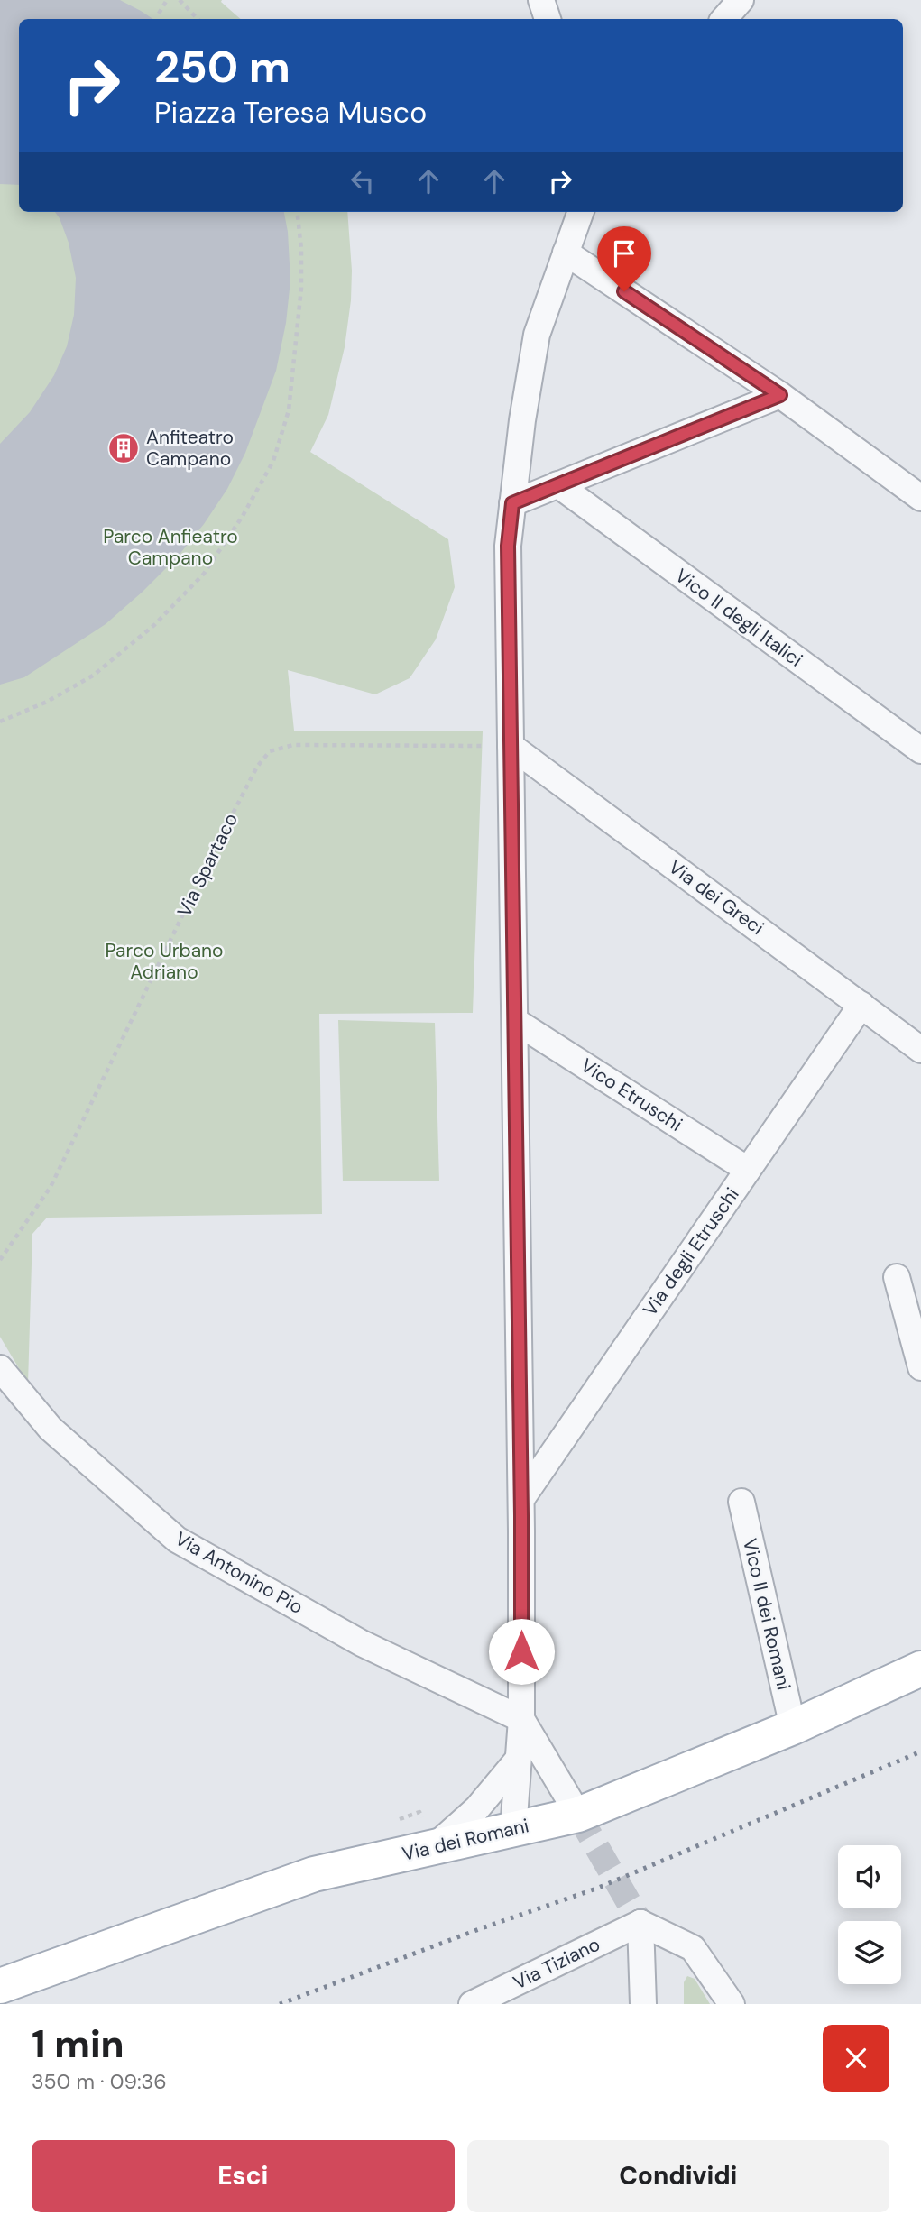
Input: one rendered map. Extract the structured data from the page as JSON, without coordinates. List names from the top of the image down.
{
  "streets": {
    "main road": ["Via dei Romani"],
    "street": [
      "Vico II degli Italici",
      "Via dei Greci",
      "Vico Etruschi",
      "Via degli Etruschi",
      "Via Antonino Pio",
      "Vico II dei Romani",
      "Via Tiziano"
    ],
    "path": ["Via Spartaco"]
  },
  "crossings": [
    ["Via Spartaco", "Via dei Greci"],
    ["Via dei Greci", "Via degli Etruschi"],
    ["Vico Etruschi", "Via degli Etruschi"],
    ["Vico II dei Romani", "Via dei Romani"]
  ],
  "parks": ["Parco Anfieatro Campano", "Parco Urbano Adriano"],
  "places": {
    "building": ["Anfiteatro Campano"]
  },
  "page": {
    "turn": ["250 m", "Piazza Teresa Musco"],
    "heading": ["1 min", "350 m · 09:36"],
    "buttons": ["Esci", "Condividi"]
  }
}
